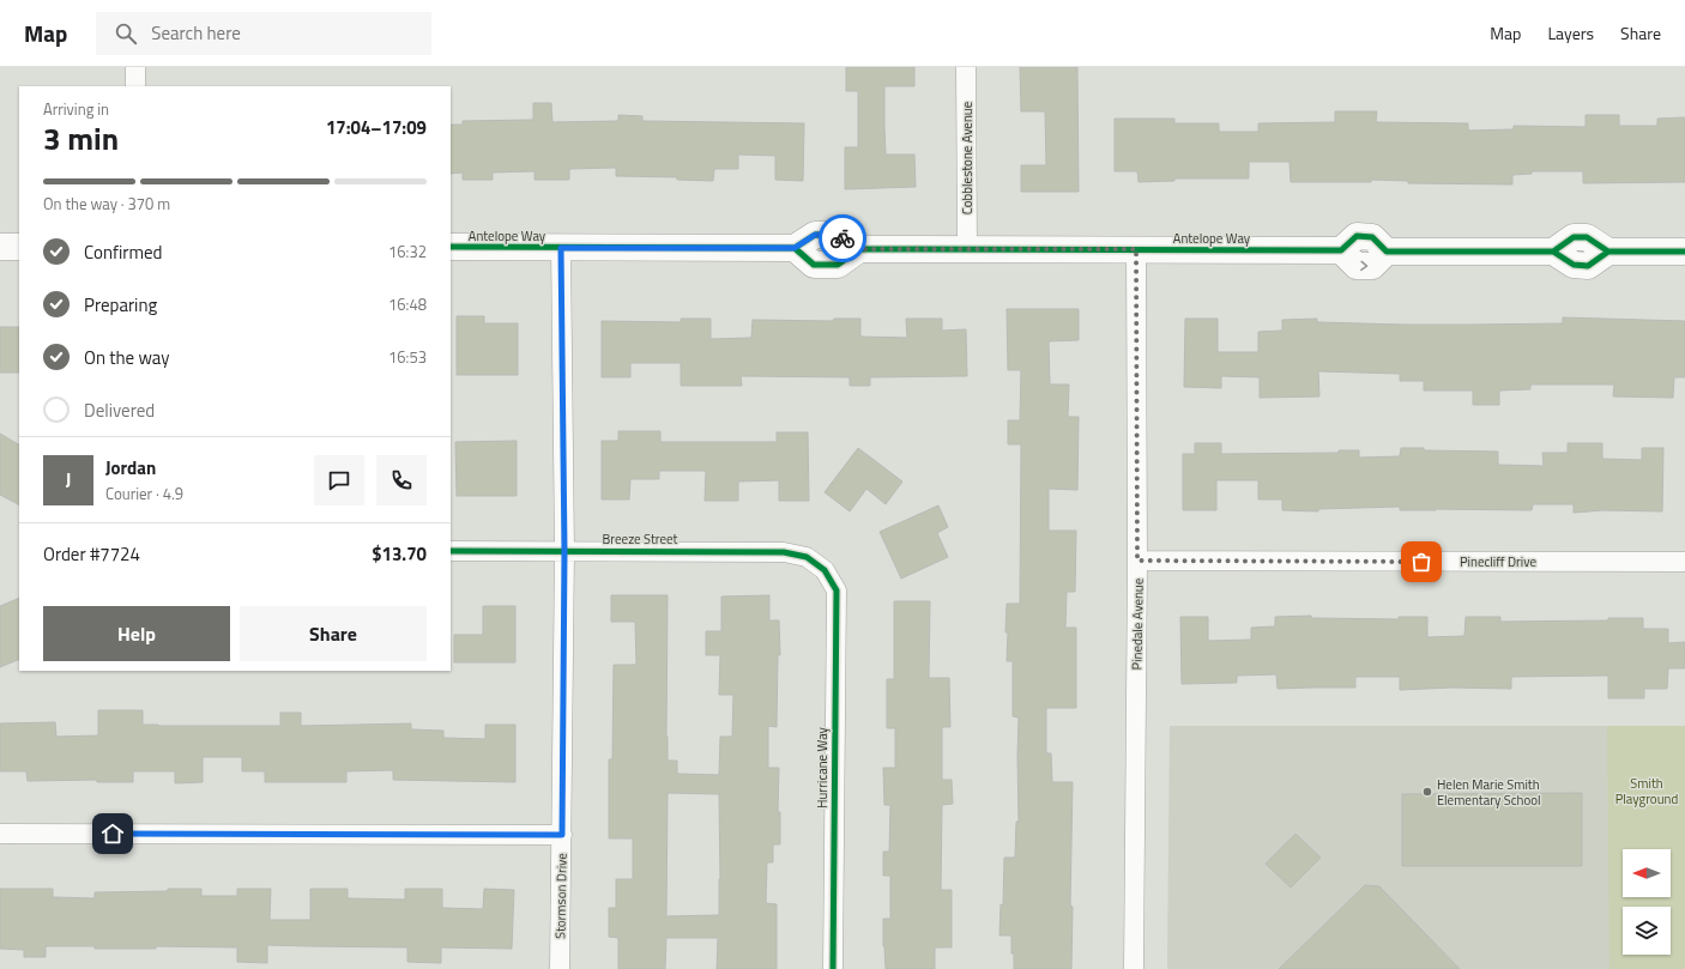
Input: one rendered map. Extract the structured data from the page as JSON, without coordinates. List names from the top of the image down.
{
  "streets": {
    "street": [
      "Cobblestone Avenue",
      "Antelope Way",
      "Breeze Street",
      "Pinecliff Drive",
      "Pinedale Avenue",
      "Hurricane Way",
      "Stormson Drive"
    ]
  },
  "crossings": [
    ["Cobblestone Avenue", "Antelope Way"],
    ["Antelope Way", "Pinedale Avenue"],
    ["Antelope Way", "Stormson Drive"],
    ["Breeze Street", "Hurricane Way"],
    ["Breeze Street", "Stormson Drive"],
    ["Pinecliff Drive", "Pinedale Avenue"]
  ],
  "parks": ["Smith Playground"],
  "places": ["Helen Marie Smith Elementary School"],
  "north": "left",
  "page": {
    "header": "Map",
    "search": "Search here",
    "nav": ["Map", "Layers", "Share"],
    "heading": ["3 min", "Arriving in", "17:04–17:09"],
    "panel": [
      "Jordan",
      "Courier · 4.9",
      "Order #7724",
      "$13.70"
    ],
    "bar": "On the way · 370 m",
    "list": [
      ["Confirmed", "16:32"],
      ["Preparing", "16:48"],
      ["On the way", "16:53"],
      "Delivered"
    ],
    "round": "J",
    "buttons": ["Help", "Share"]
  }
}
